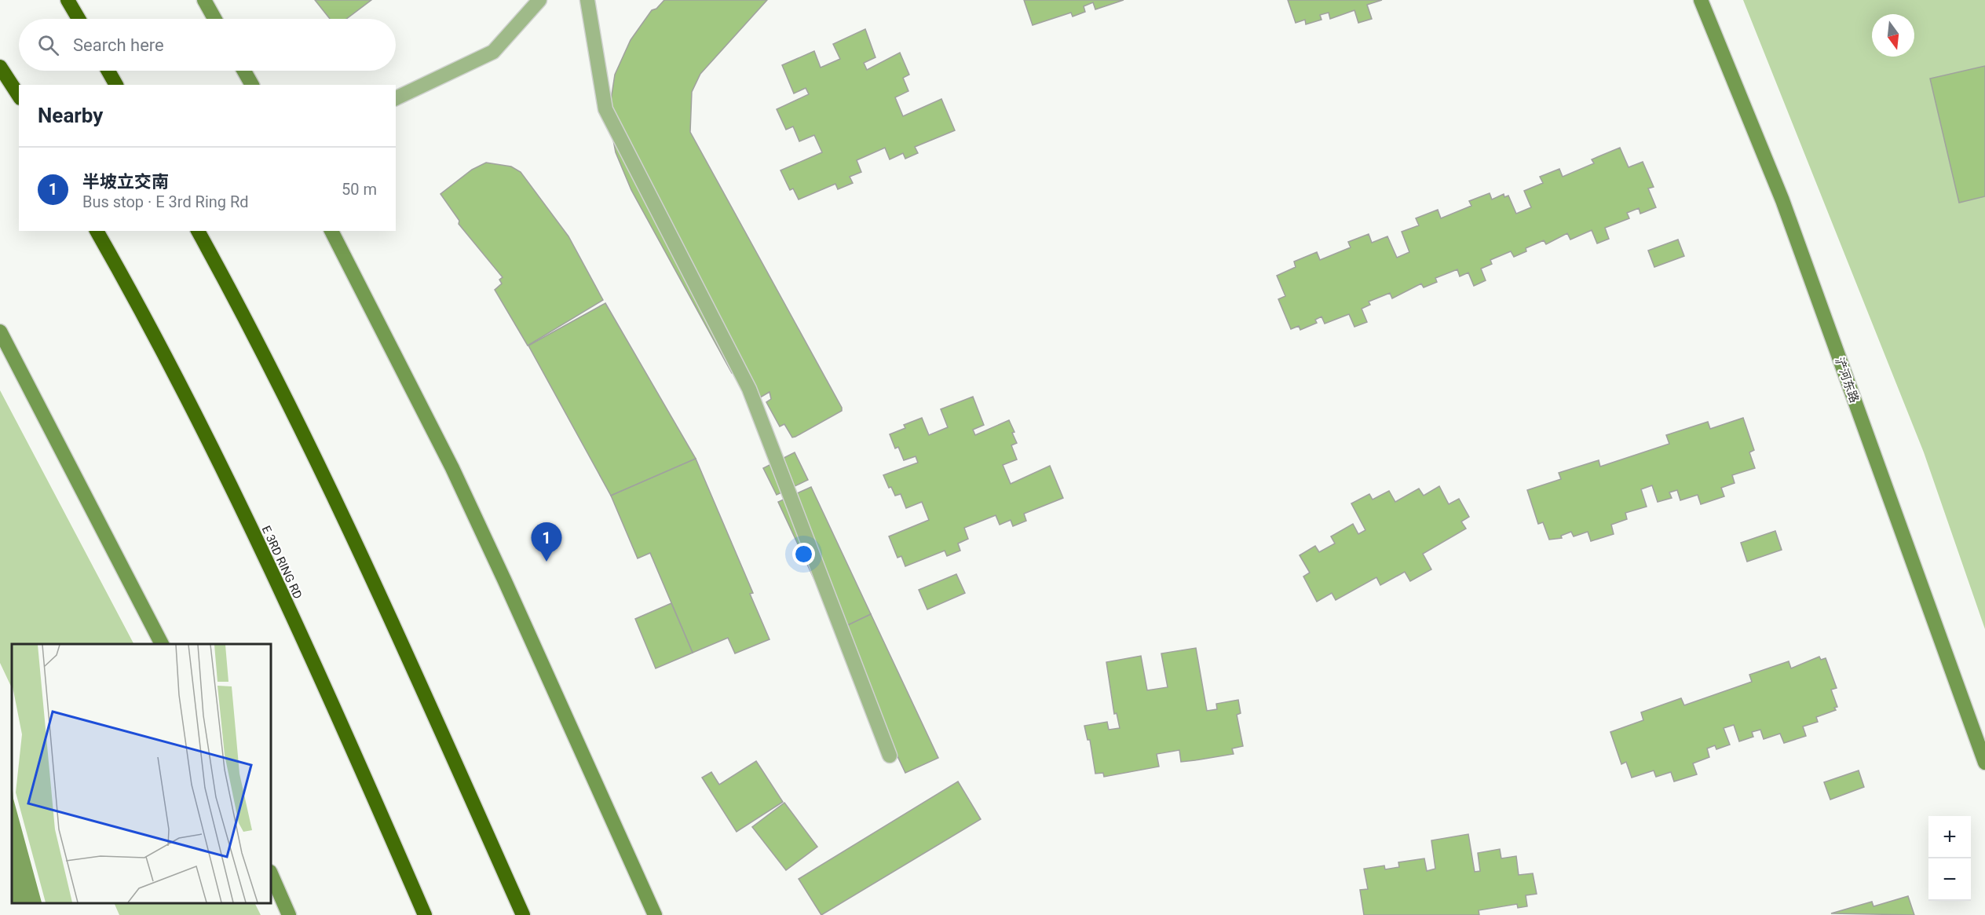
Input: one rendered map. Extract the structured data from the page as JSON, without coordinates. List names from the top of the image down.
{
  "streets": {
    "highway": ["E 3RD RING RD"],
    "main road": ["浐河东路"]
  },
  "north": "bottom",
  "page": {
    "search": "Search here",
    "heading": "Nearby",
    "list": [
      {
        "mark": "1",
        "name": "半坡立交南",
        "note": "Bus stop · E 3rd Ring Rd",
        "value": "50 m"
      }
    ],
    "pins": "1",
    "map_buttons": ["+", "−"]
  }
}
